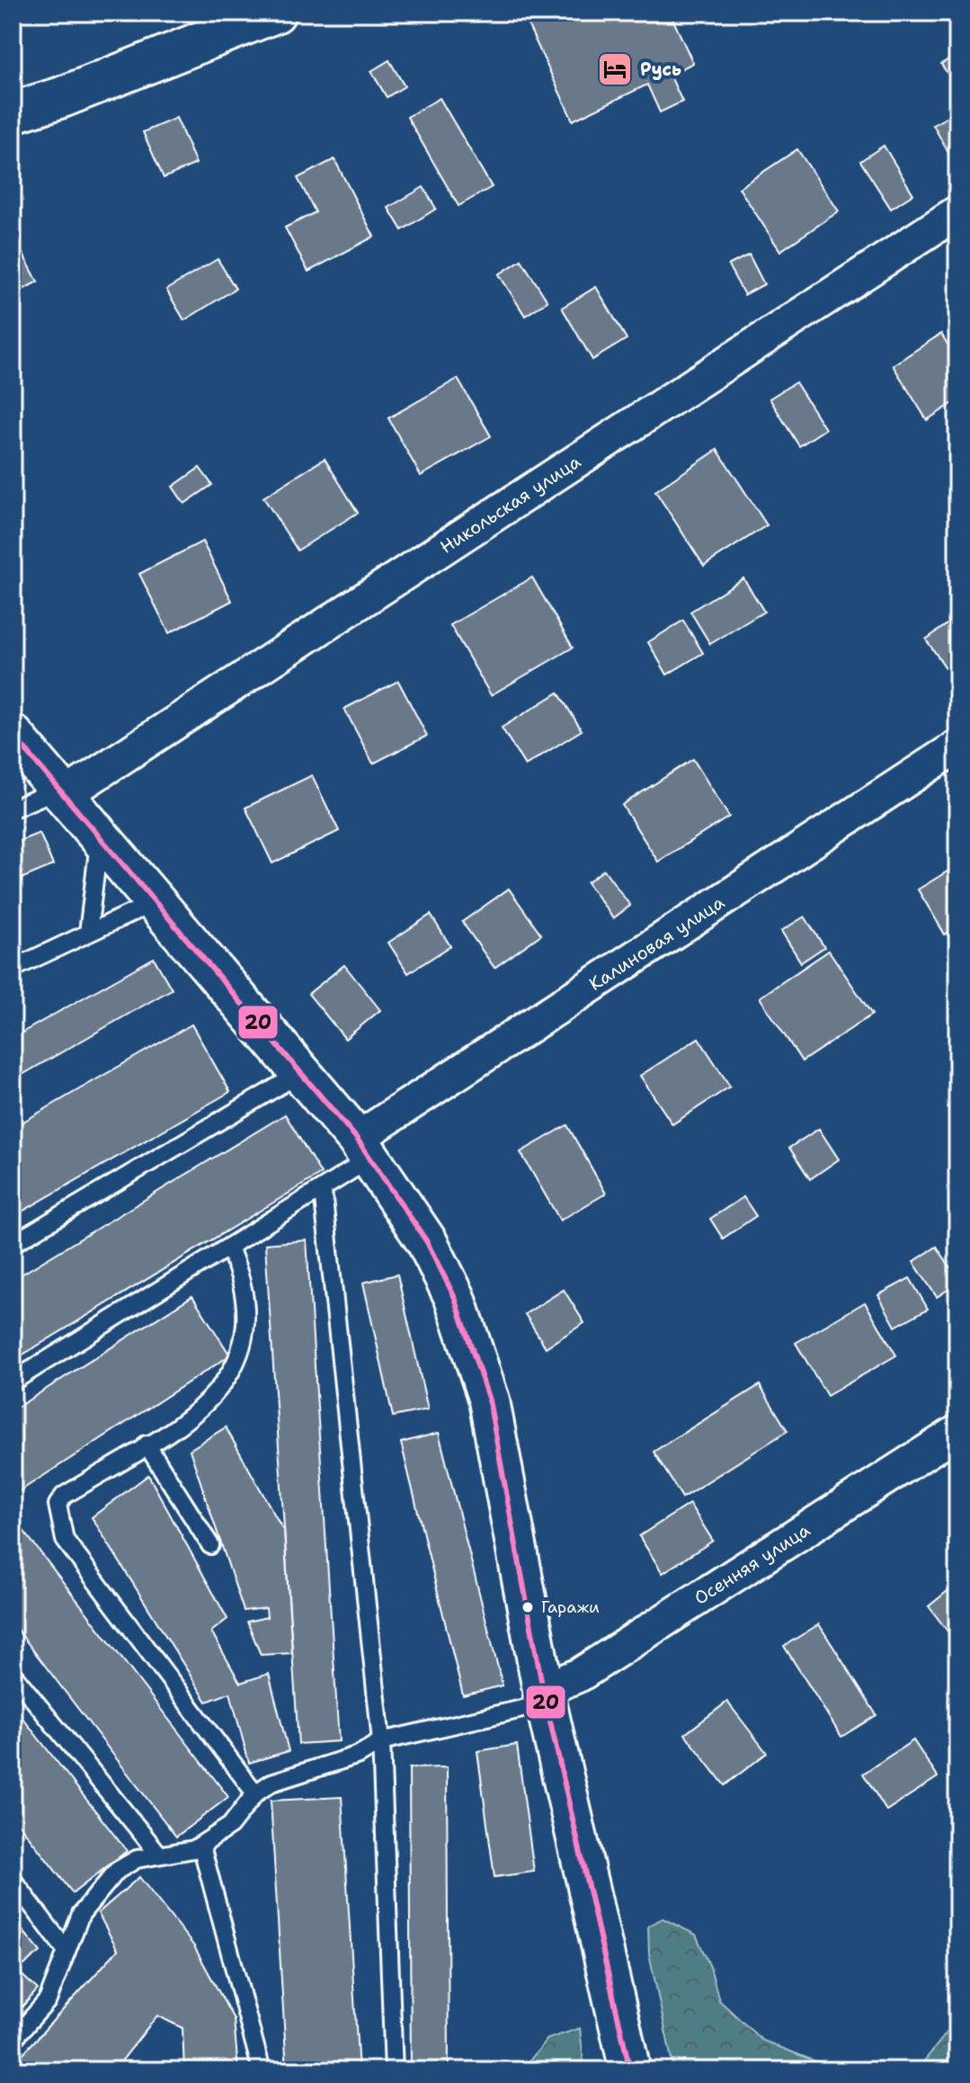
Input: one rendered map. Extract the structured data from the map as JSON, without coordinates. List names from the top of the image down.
{
  "streets": {
    "street": ["Никольская улица", "Калиновая улица", "Осенняя улица"]
  },
  "places": {
    "hotel": ["Русь"],
    "other": ["Гаражи"]
  },
  "lines": ["transit line 20"]
}
